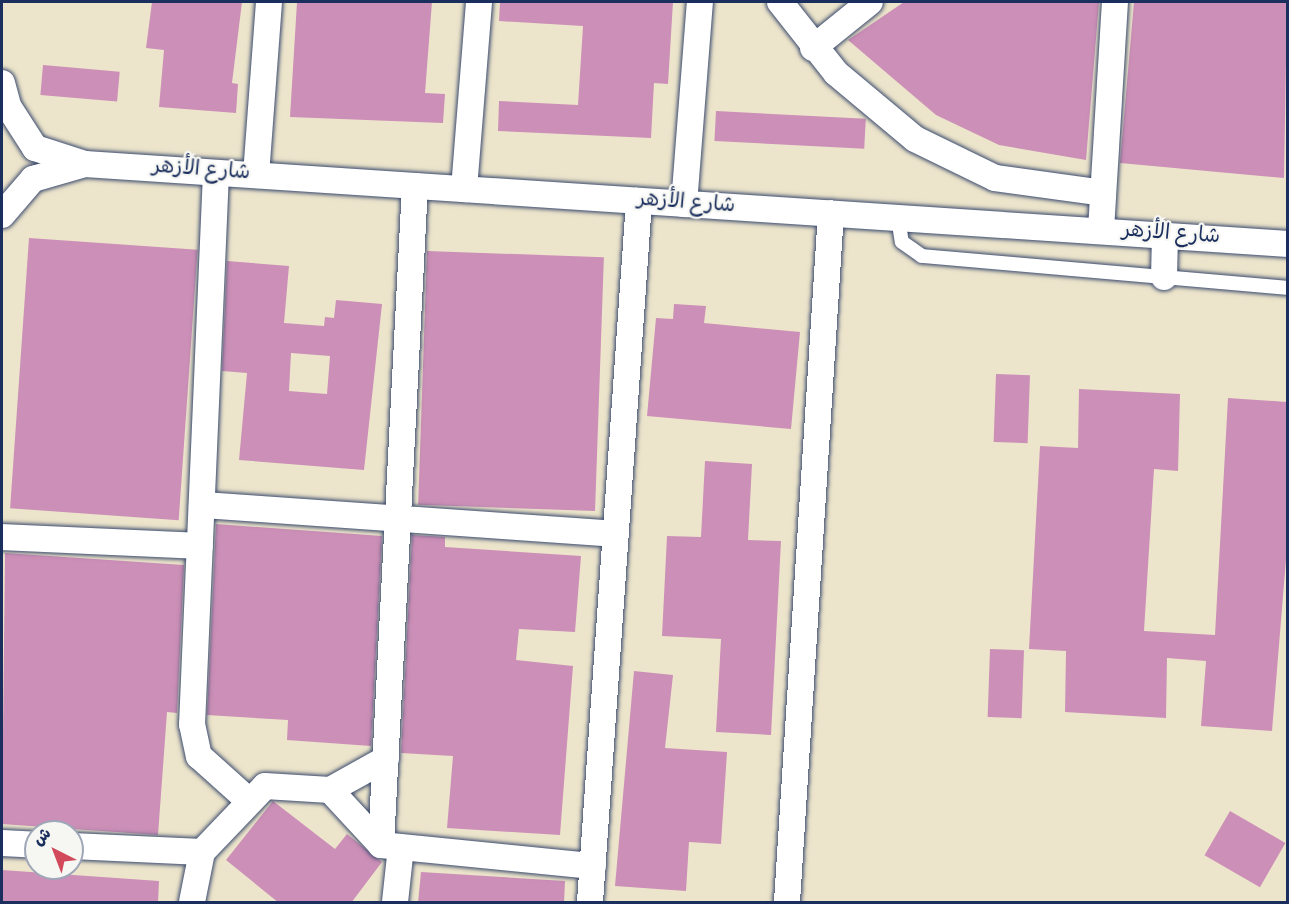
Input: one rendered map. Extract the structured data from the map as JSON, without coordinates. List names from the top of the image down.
{
  "streets": {
    "street": ["شارع الأزهر"]
  },
  "north": "top left"
}
